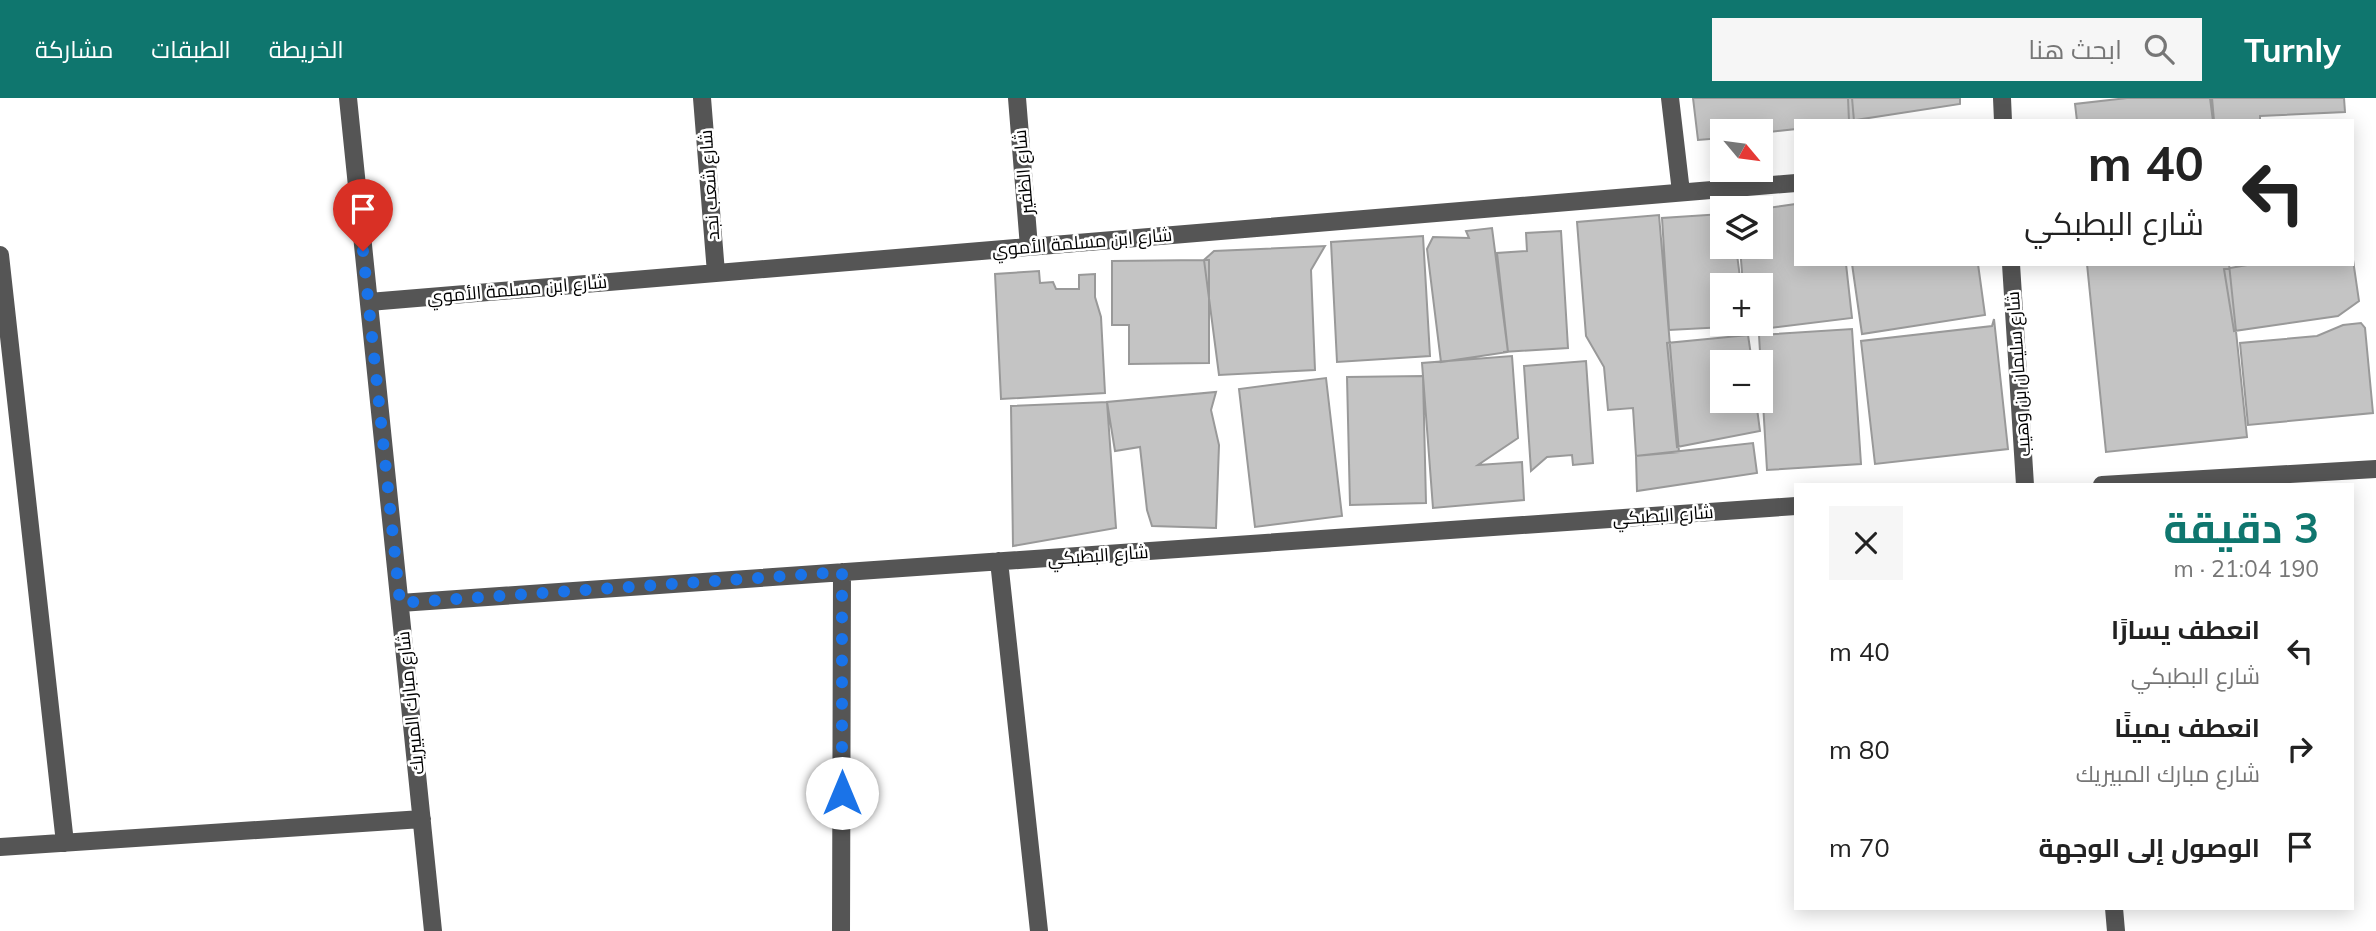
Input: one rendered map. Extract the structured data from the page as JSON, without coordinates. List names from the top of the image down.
{
  "streets": {
    "street": [
      "شارع الظفير",
      "شارع شعب نجد",
      "شارع ابن مسلمة الأموي",
      "شارع سليمان بن وهيب",
      "شارع البطبكي",
      "شارع مبارك المبيريك"
    ]
  },
  "crossings": [
    ["شارع الظفير", "شارع ابن مسلمة الأموي"],
    ["شارع شعب نجد", "شارع ابن مسلمة الأموي"],
    ["شارع ابن مسلمة الأموي", "شارع مبارك المبيريك"],
    ["شارع البطبكي", "شارع مبارك المبيريك"]
  ],
  "north": "bottom right",
  "page": {
    "header": "Turnly",
    "search": "ابحث هنا",
    "nav": ["الخريطة", "الطبقات", "مشاركة"],
    "map_buttons": ["+", "−"],
    "turn": ["40 m", "شارع البطبكي"],
    "heading": ["3 دقيقة", "190 m · 21:04"],
    "list": [
      {
        "name": "انعطف يسارًا",
        "note": "شارع البطبكي",
        "value": "40 m"
      },
      {
        "name": "انعطف يمينًا",
        "note": "شارع مبارك المبيريك",
        "value": "80 m"
      },
      {
        "name": "الوصول إلى الوجهة",
        "value": "70 m"
      }
    ]
  }
}
